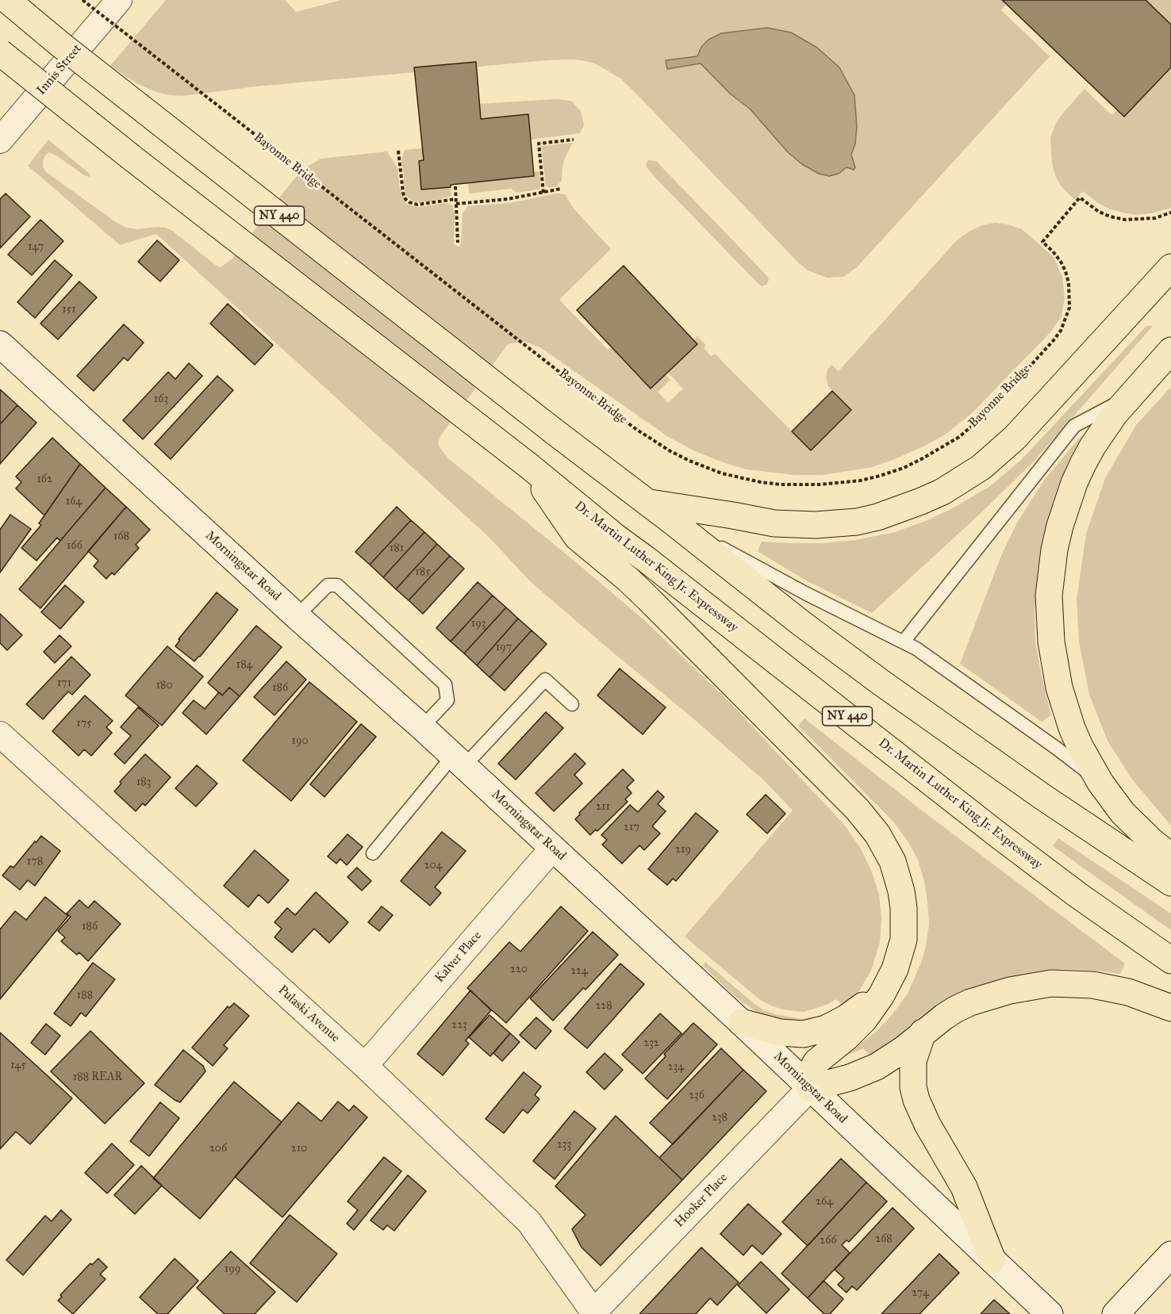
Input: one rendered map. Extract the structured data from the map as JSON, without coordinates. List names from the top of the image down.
{
  "streets": {
    "highway": ["NY 440", "Dr. Martin Luther King Jr. Expressway"],
    "street": [
      "Innis Street",
      "Morningstar Road",
      "Kalver Place",
      "Pulaski Avenue",
      "Hooker Place"
    ],
    "path": ["Bayonne Bridge"]
  },
  "crossings": [
    ["NY 440", "Dr. Martin Luther King Jr. Expressway"],
    ["Morningstar Road", "Kalver Place"],
    ["Morningstar Road", "Hooker Place"],
    ["Kalver Place", "Pulaski Avenue"],
    ["Pulaski Avenue", "Hooker Place"]
  ],
  "house_numbers": [
    "147",
    "151",
    "163",
    "162",
    "164",
    "168",
    "166",
    "181",
    "185",
    "193",
    "197",
    "184",
    "171",
    "180",
    "186",
    "175",
    "190",
    "183",
    "211",
    "217",
    "219",
    "178",
    "204",
    "186",
    "220",
    "224",
    "188",
    "228",
    "223",
    "232",
    "145",
    "234",
    "188 REAR",
    "236",
    "238",
    "233",
    "206",
    "210",
    "264",
    "268",
    "266",
    "199",
    "274"
  ]
}
